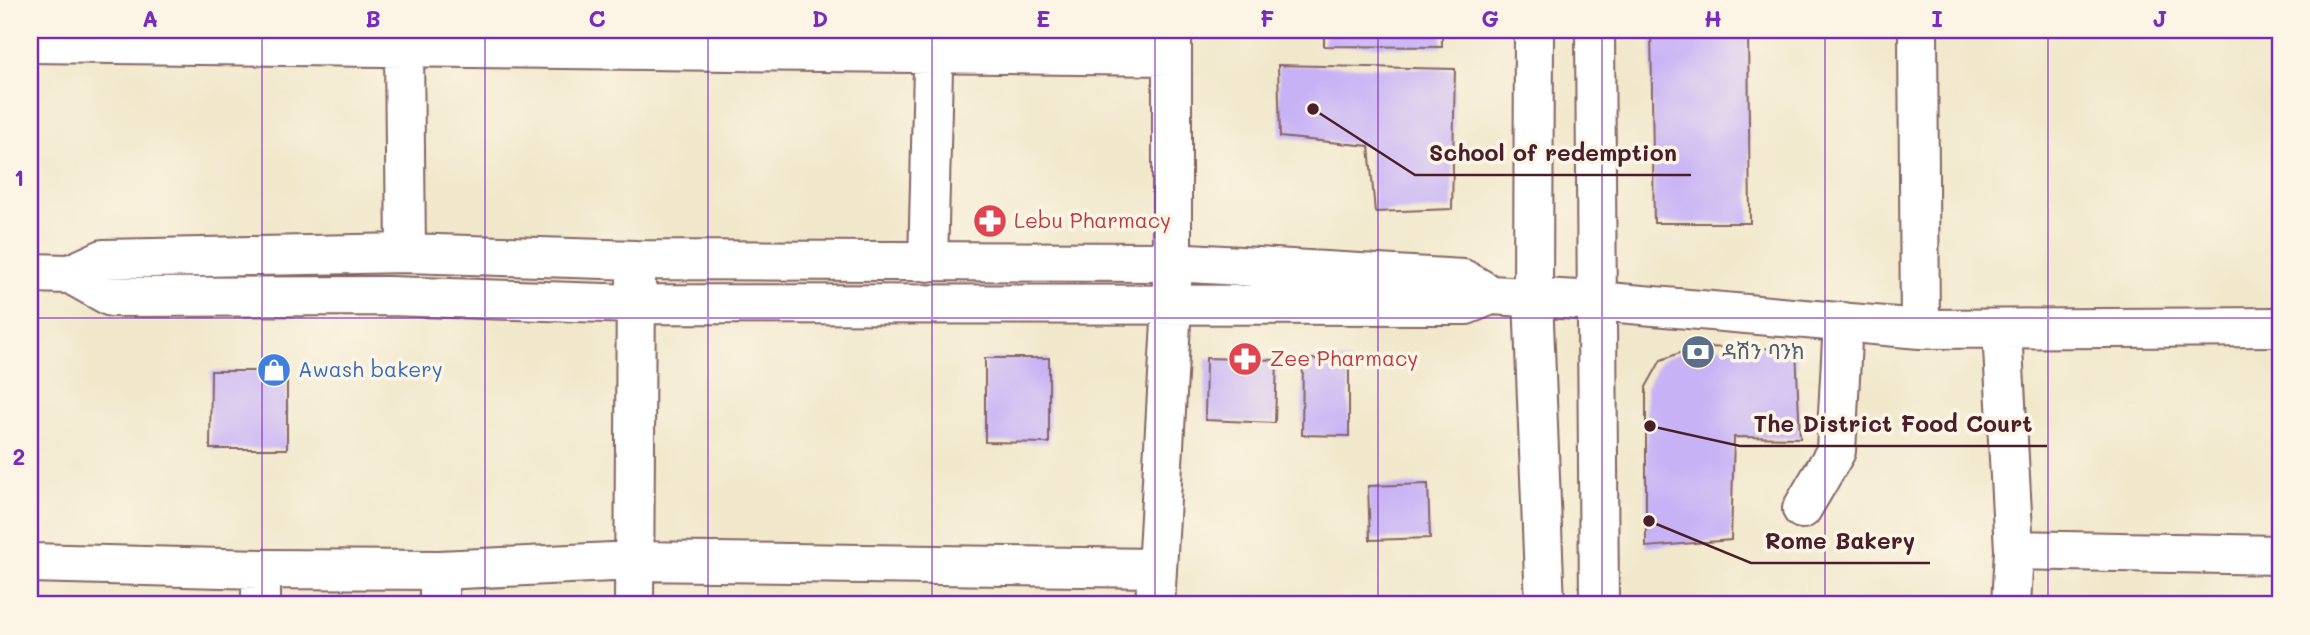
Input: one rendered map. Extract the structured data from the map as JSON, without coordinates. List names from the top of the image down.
{
  "places": {
    "other": ["School of redemption", "The District Food Court", "Rome Bakery"],
    "pharmacy": ["Lebu Pharmacy", "Zee Pharmacy"],
    "bank": ["ዳሽን ባንክ"],
    "shop": ["Awash bakery"]
  },
  "grid": {
    "columns": [
      "A",
      "B",
      "C",
      "D",
      "E",
      "F",
      "G",
      "H",
      "I",
      "J"
    ],
    "rows": ["1", "2"]
  }
}
